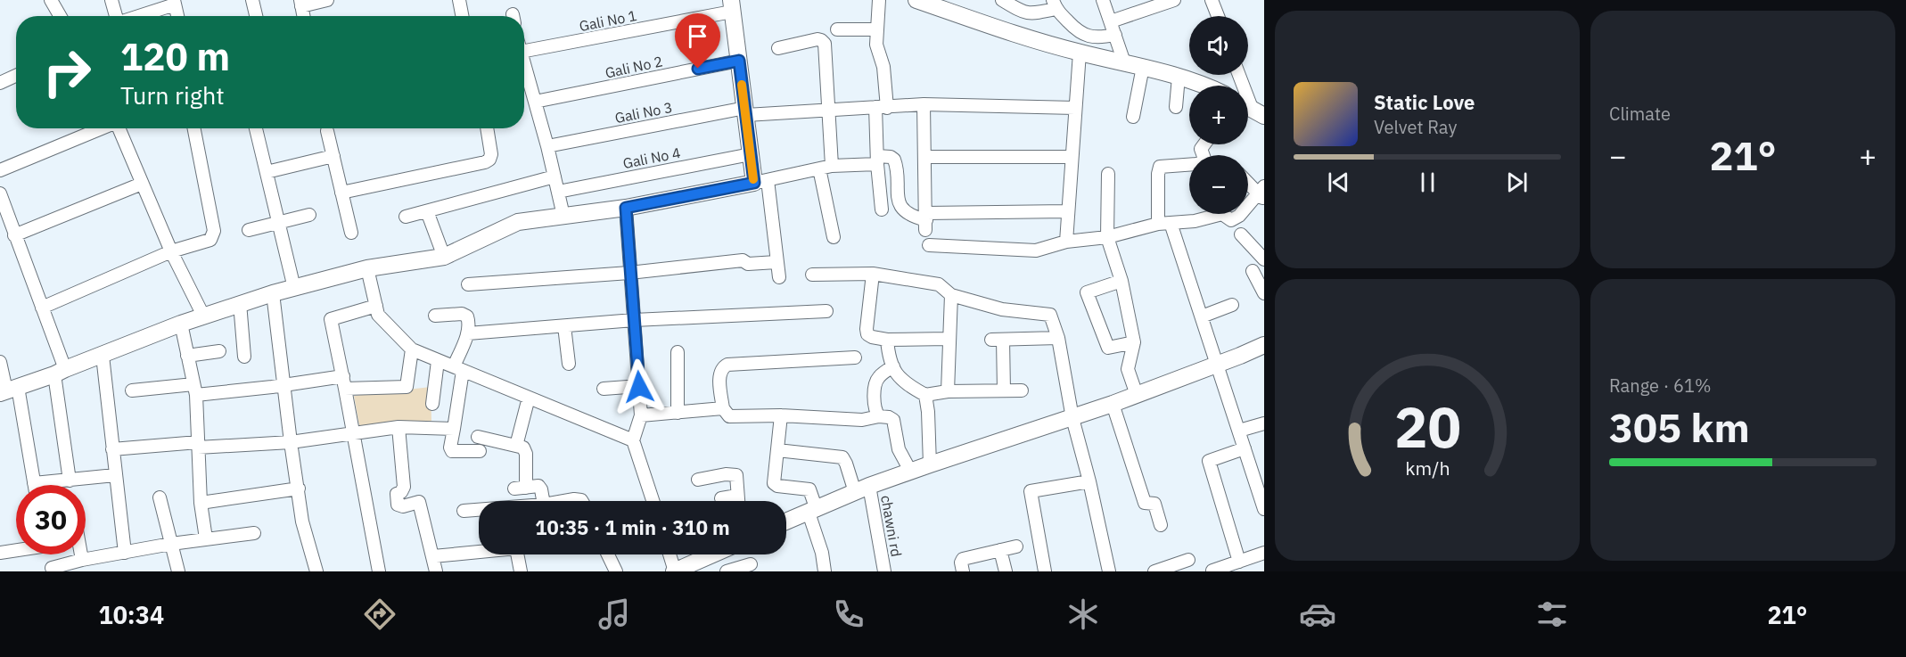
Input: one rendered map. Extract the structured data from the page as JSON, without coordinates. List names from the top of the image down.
{
  "streets": {
    "street": [
      "Gali No 1",
      "Gali No 2",
      "Gali No 3",
      "Gali No 4",
      "chawni rd"
    ]
  },
  "page": {
    "tile": [
      "Climate",
      ["Range · 61%", "305 km"]
    ],
    "map_buttons": ["+", "−"],
    "turn": ["120 m", "Turn right"],
    "song": ["Static Love", "Velvet Ray"],
    "heat": ["−", "21°", "+"],
    "limit": "30",
    "trip": "10:35 · 1 min · 310 m",
    "tabs": ["10:34", "21°"],
    "gauge": ["20", "km/h"]
  }
}
